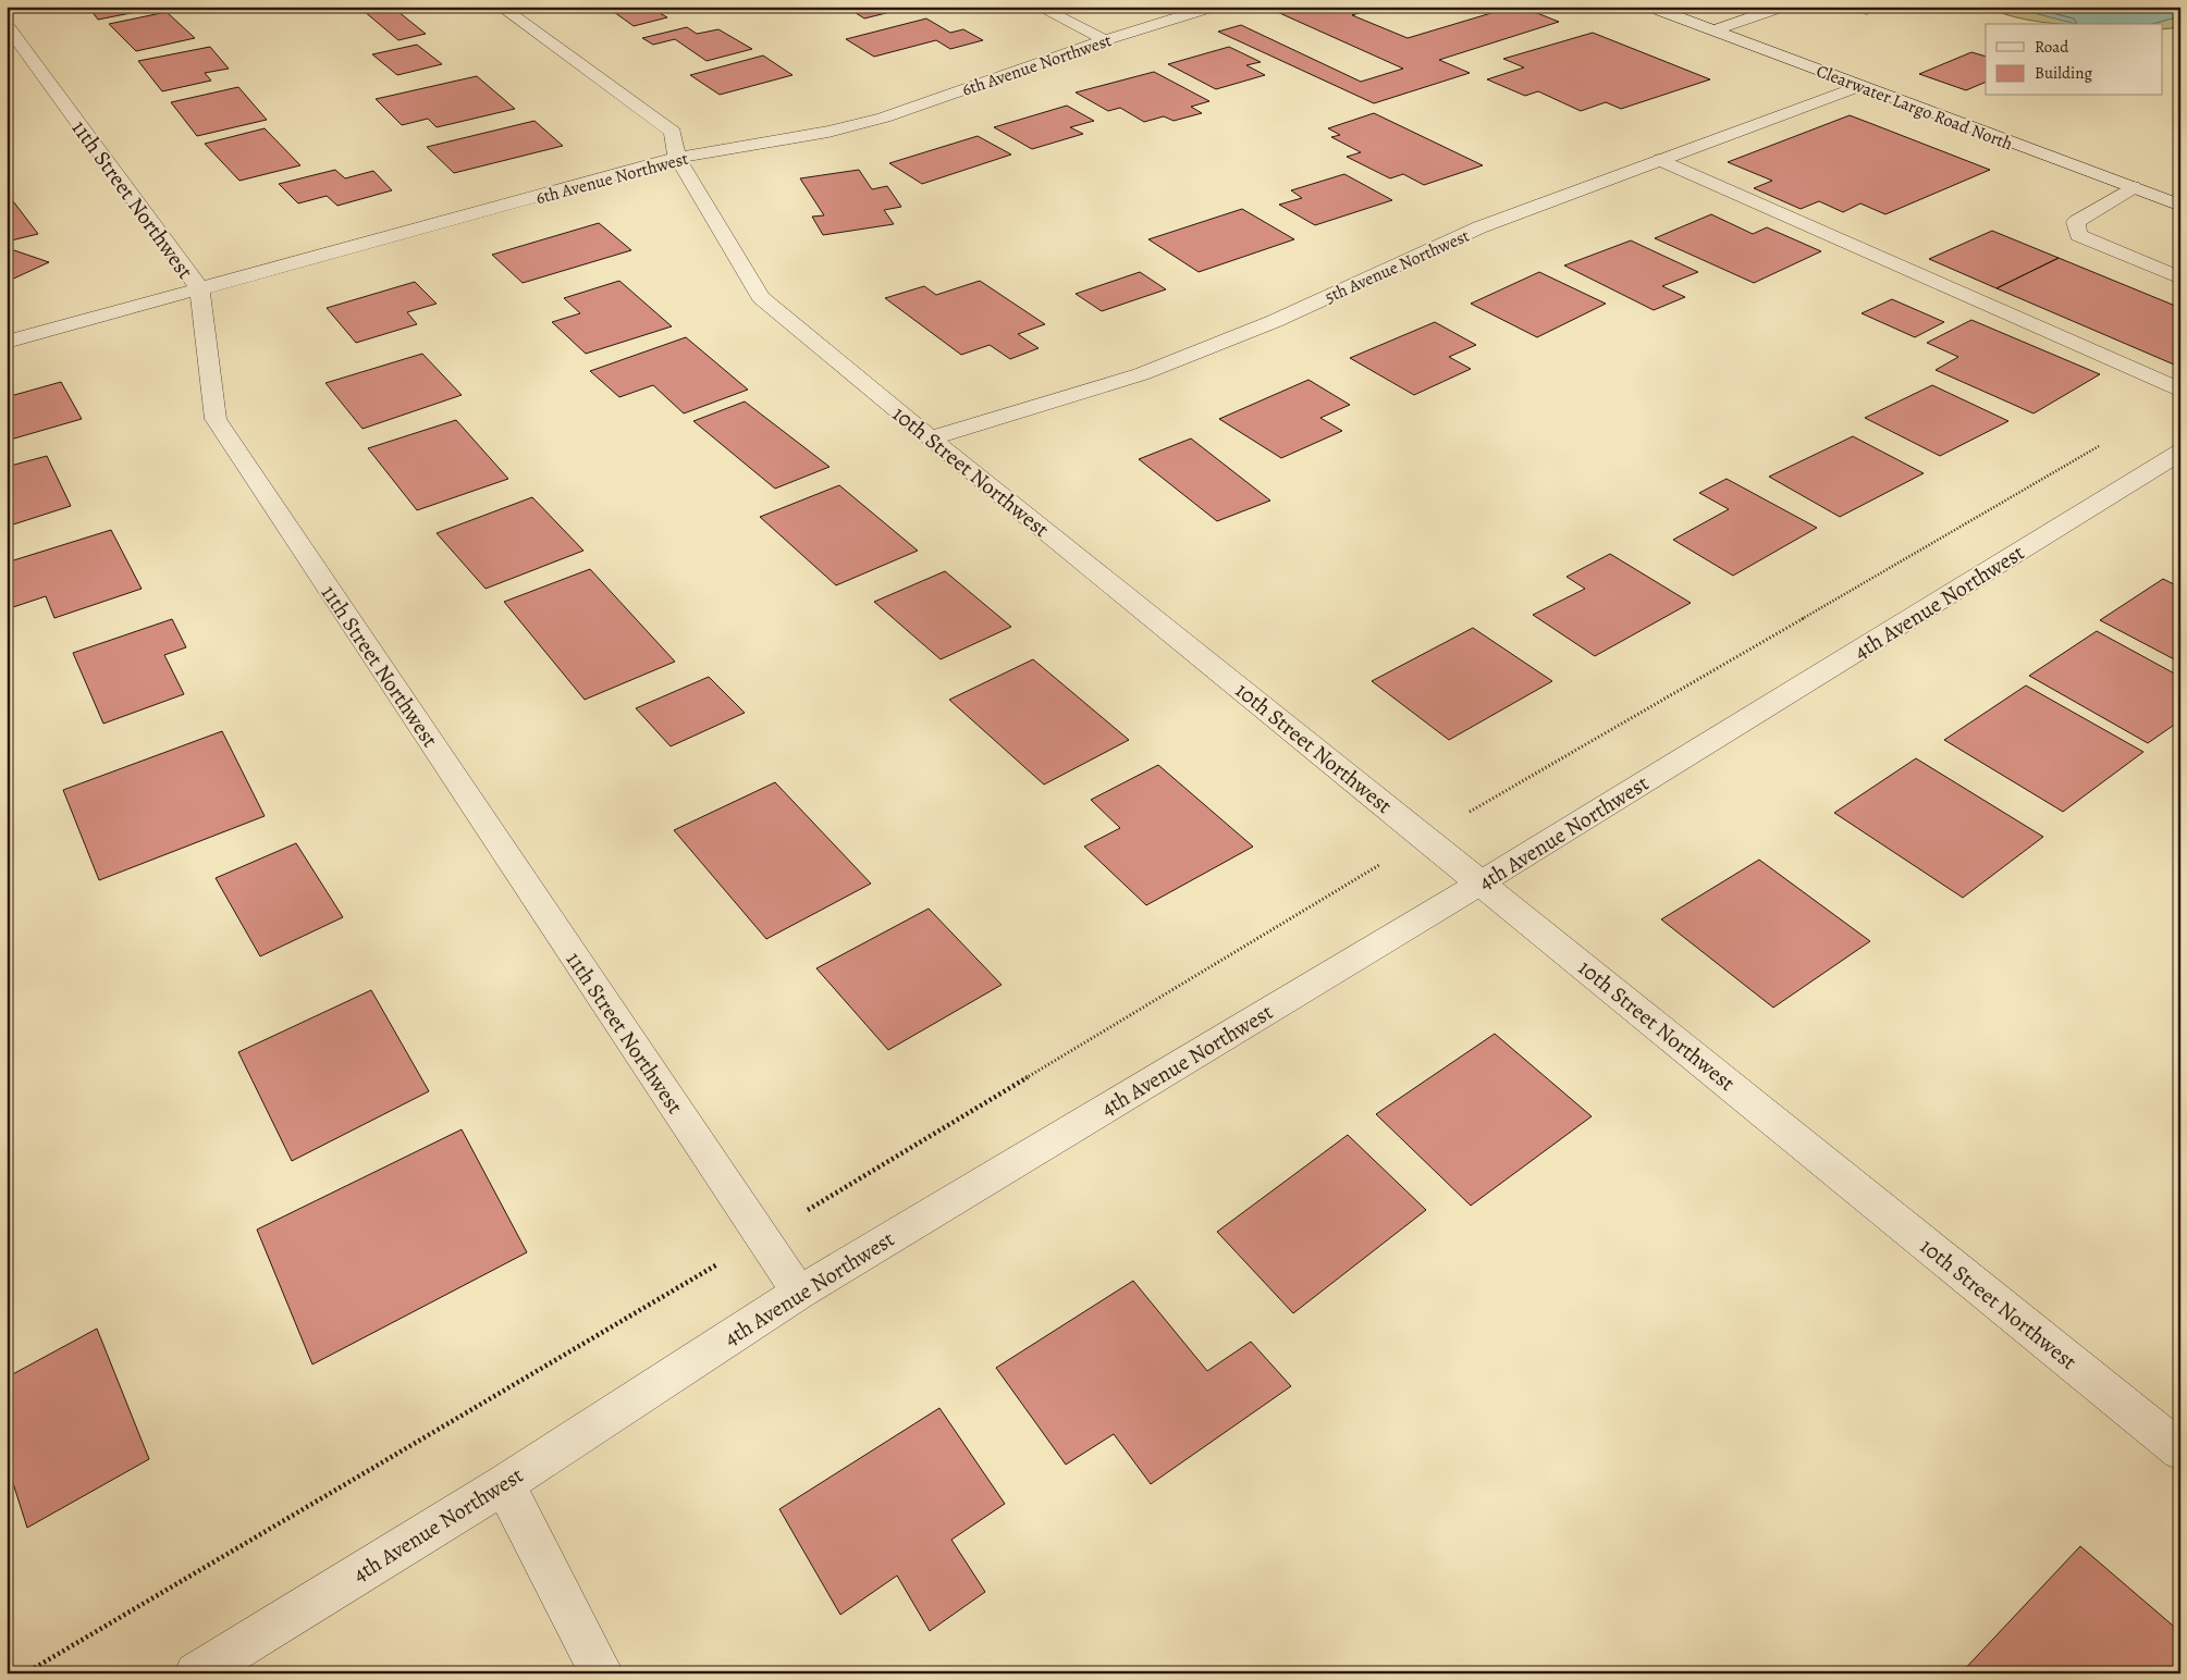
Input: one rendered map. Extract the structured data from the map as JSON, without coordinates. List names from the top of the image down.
{
  "streets": {
    "street": [
      "6th Avenue Northwest",
      "Clearwater Largo Road North",
      "11th Street Northwest",
      "5th Avenue Northwest",
      "10th Street Northwest",
      "4th Avenue Northwest"
    ]
  },
  "crossings": [
    ["6th Avenue Northwest", "11th Street Northwest"],
    ["6th Avenue Northwest", "10th Street Northwest"],
    ["Clearwater Largo Road North", "5th Avenue Northwest"],
    ["11th Street Northwest", "4th Avenue Northwest"],
    ["5th Avenue Northwest", "10th Street Northwest"],
    ["10th Street Northwest", "4th Avenue Northwest"]
  ],
  "legend": ["Road", "Building"]
}
